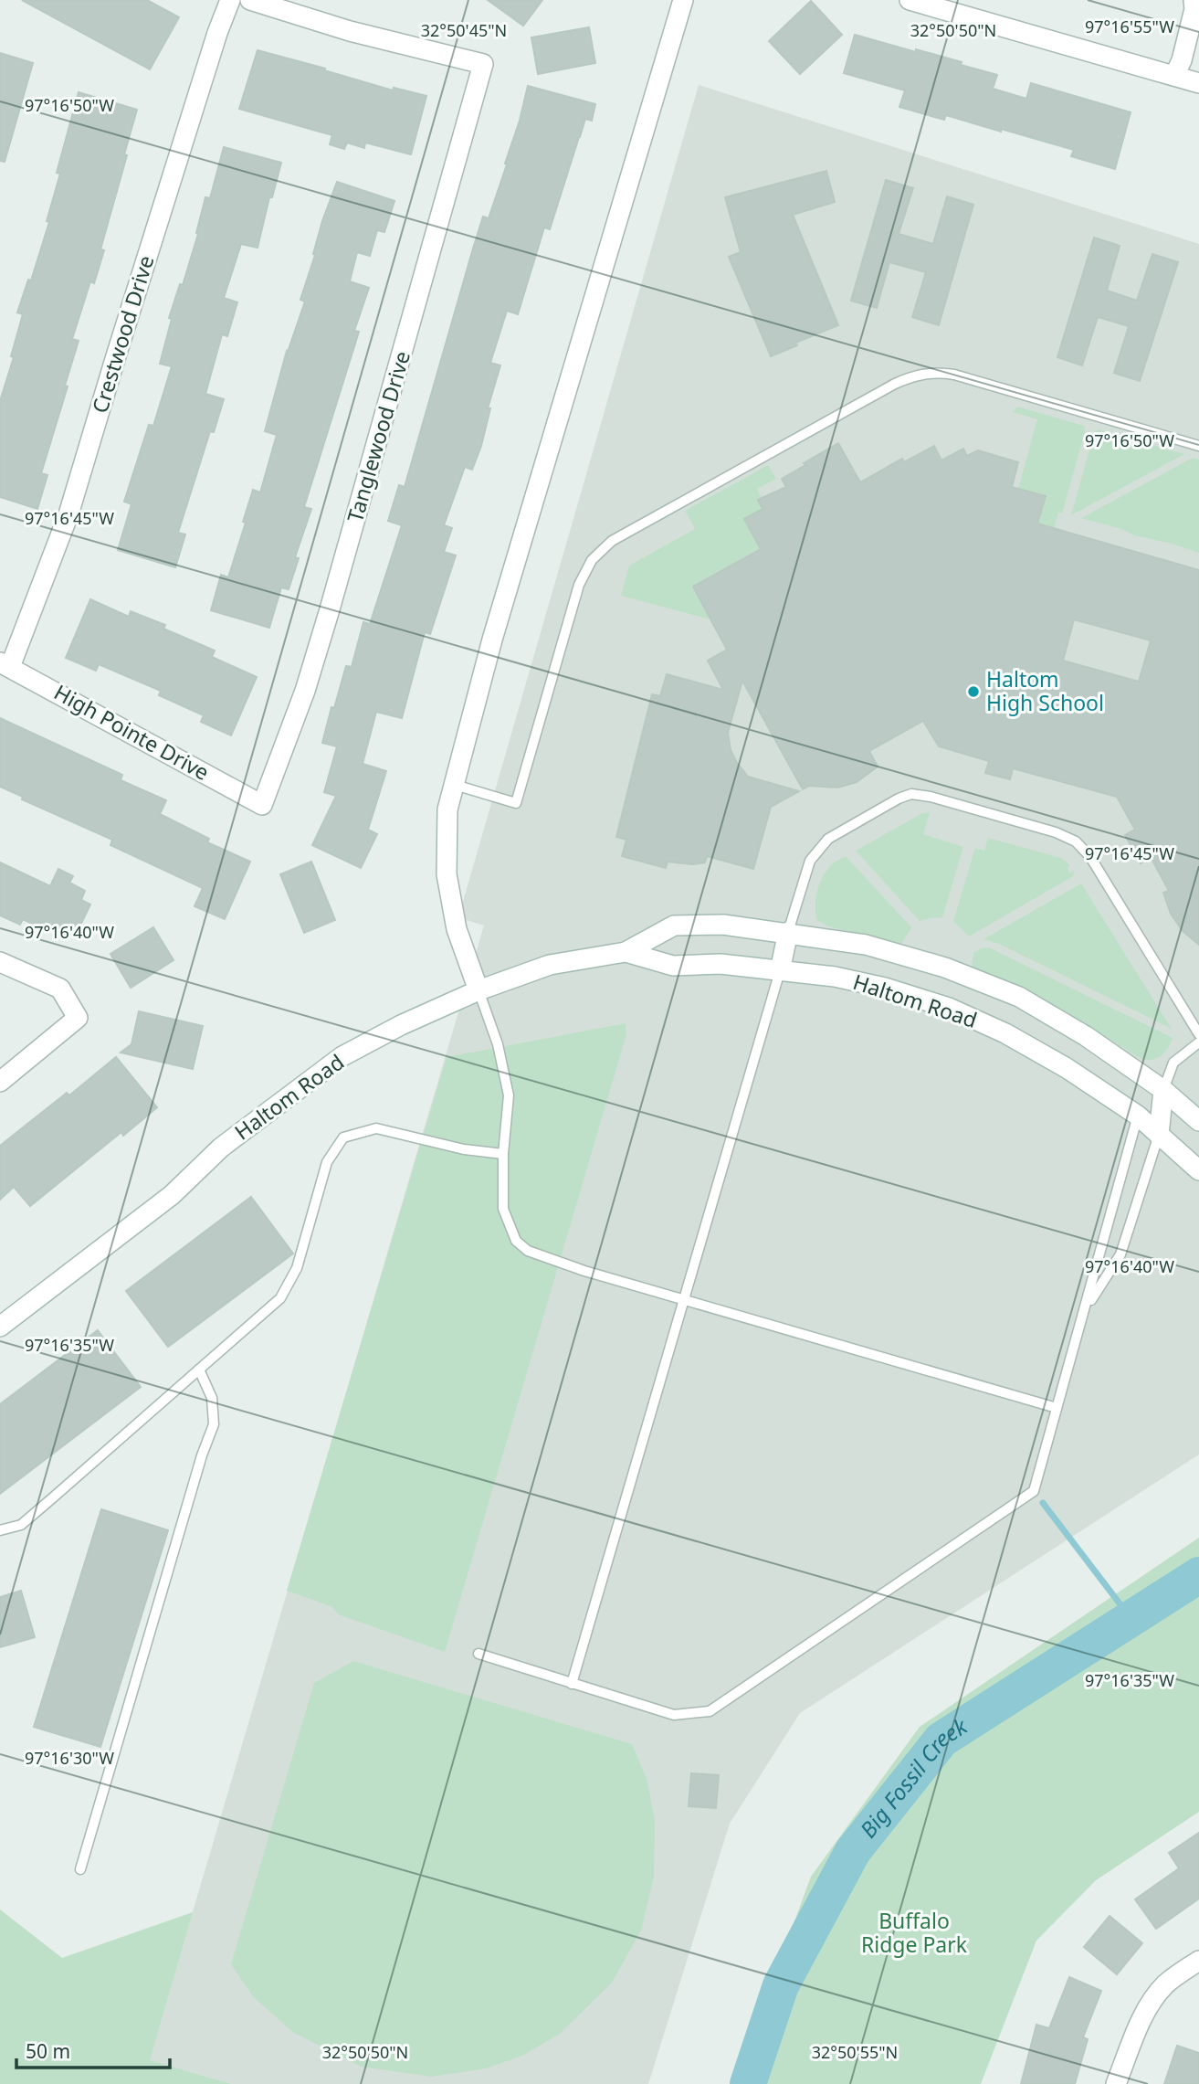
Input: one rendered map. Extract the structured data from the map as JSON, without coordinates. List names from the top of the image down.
{
  "streets": {
    "street": [
      "Crestwood Drive",
      "Tanglewood Drive",
      "High Pointe Drive",
      "Haltom Road"
    ]
  },
  "crossings": [
    ["Crestwood Drive", "High Pointe Drive"],
    ["Tanglewood Drive", "High Pointe Drive"]
  ],
  "water": ["Big Fossil Creek"],
  "parks": ["Buffalo Ridge Park"],
  "places": ["Haltom High School"],
  "scale_bar": "50 m",
  "coordinates": [
    "97°16'55\"W",
    "32°50'45\"N",
    "32°50'50\"N",
    "97°16'50\"W",
    "97°16'45\"W",
    "97°16'40\"W",
    "97°16'35\"W",
    "97°16'30\"W",
    "32°50'55\"N"
  ]
}
